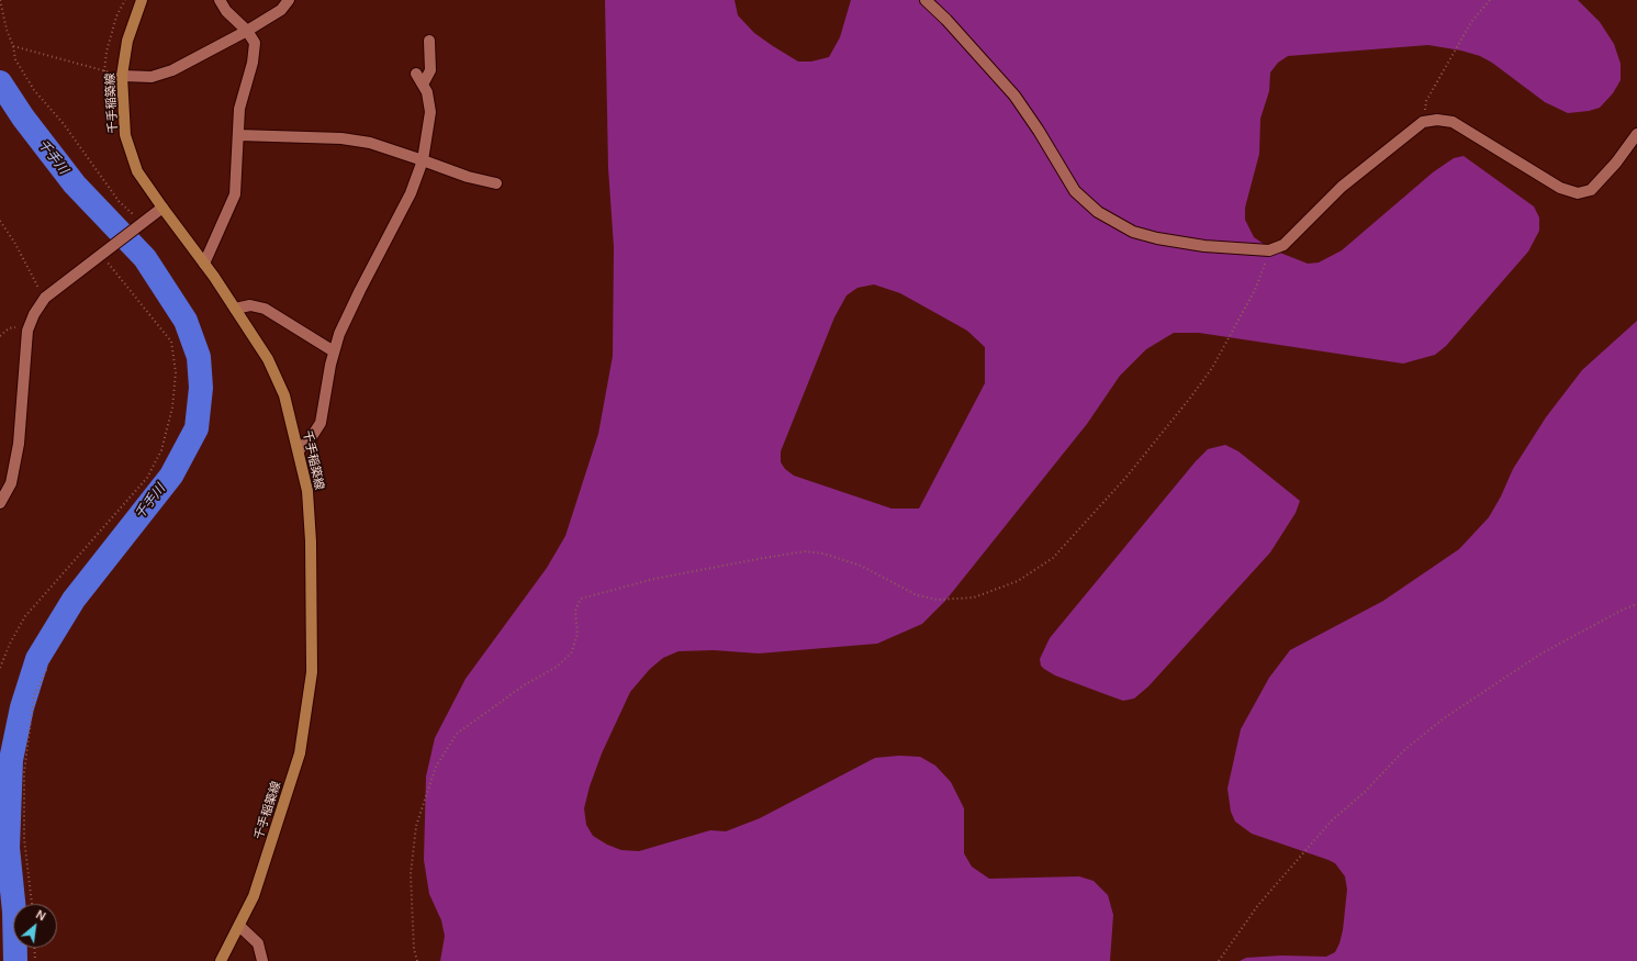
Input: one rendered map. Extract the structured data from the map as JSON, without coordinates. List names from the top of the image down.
{
  "streets": {
    "main road": ["千手稲築線"]
  },
  "water": ["千手川"],
  "north": "top right"
}
